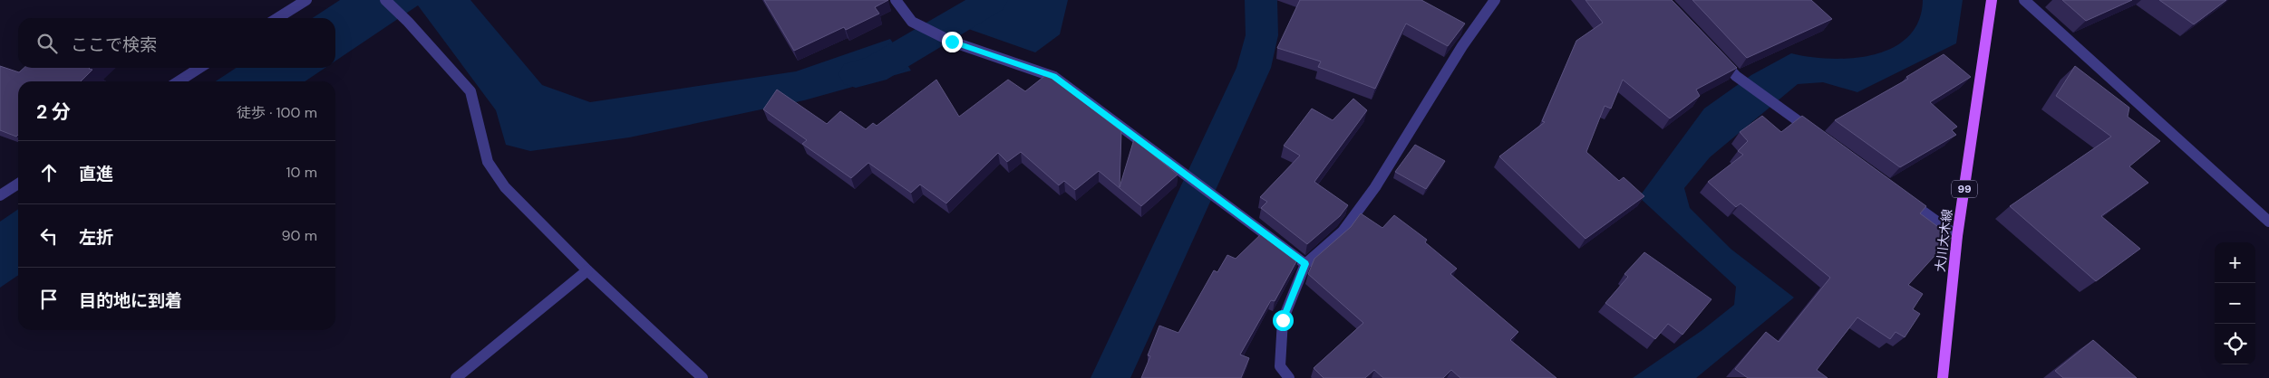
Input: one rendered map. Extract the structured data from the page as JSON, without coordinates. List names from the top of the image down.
{
  "streets": {
    "main road": ["99", "大川大木線"]
  },
  "page": {
    "search": "ここで検索",
    "heading": ["2 分", "徒歩 · 100 m"],
    "list": [
      ["直進", "10 m"],
      ["左折", "90 m"],
      "目的地に到着"
    ],
    "map_buttons": ["+", "−"]
  }
}
